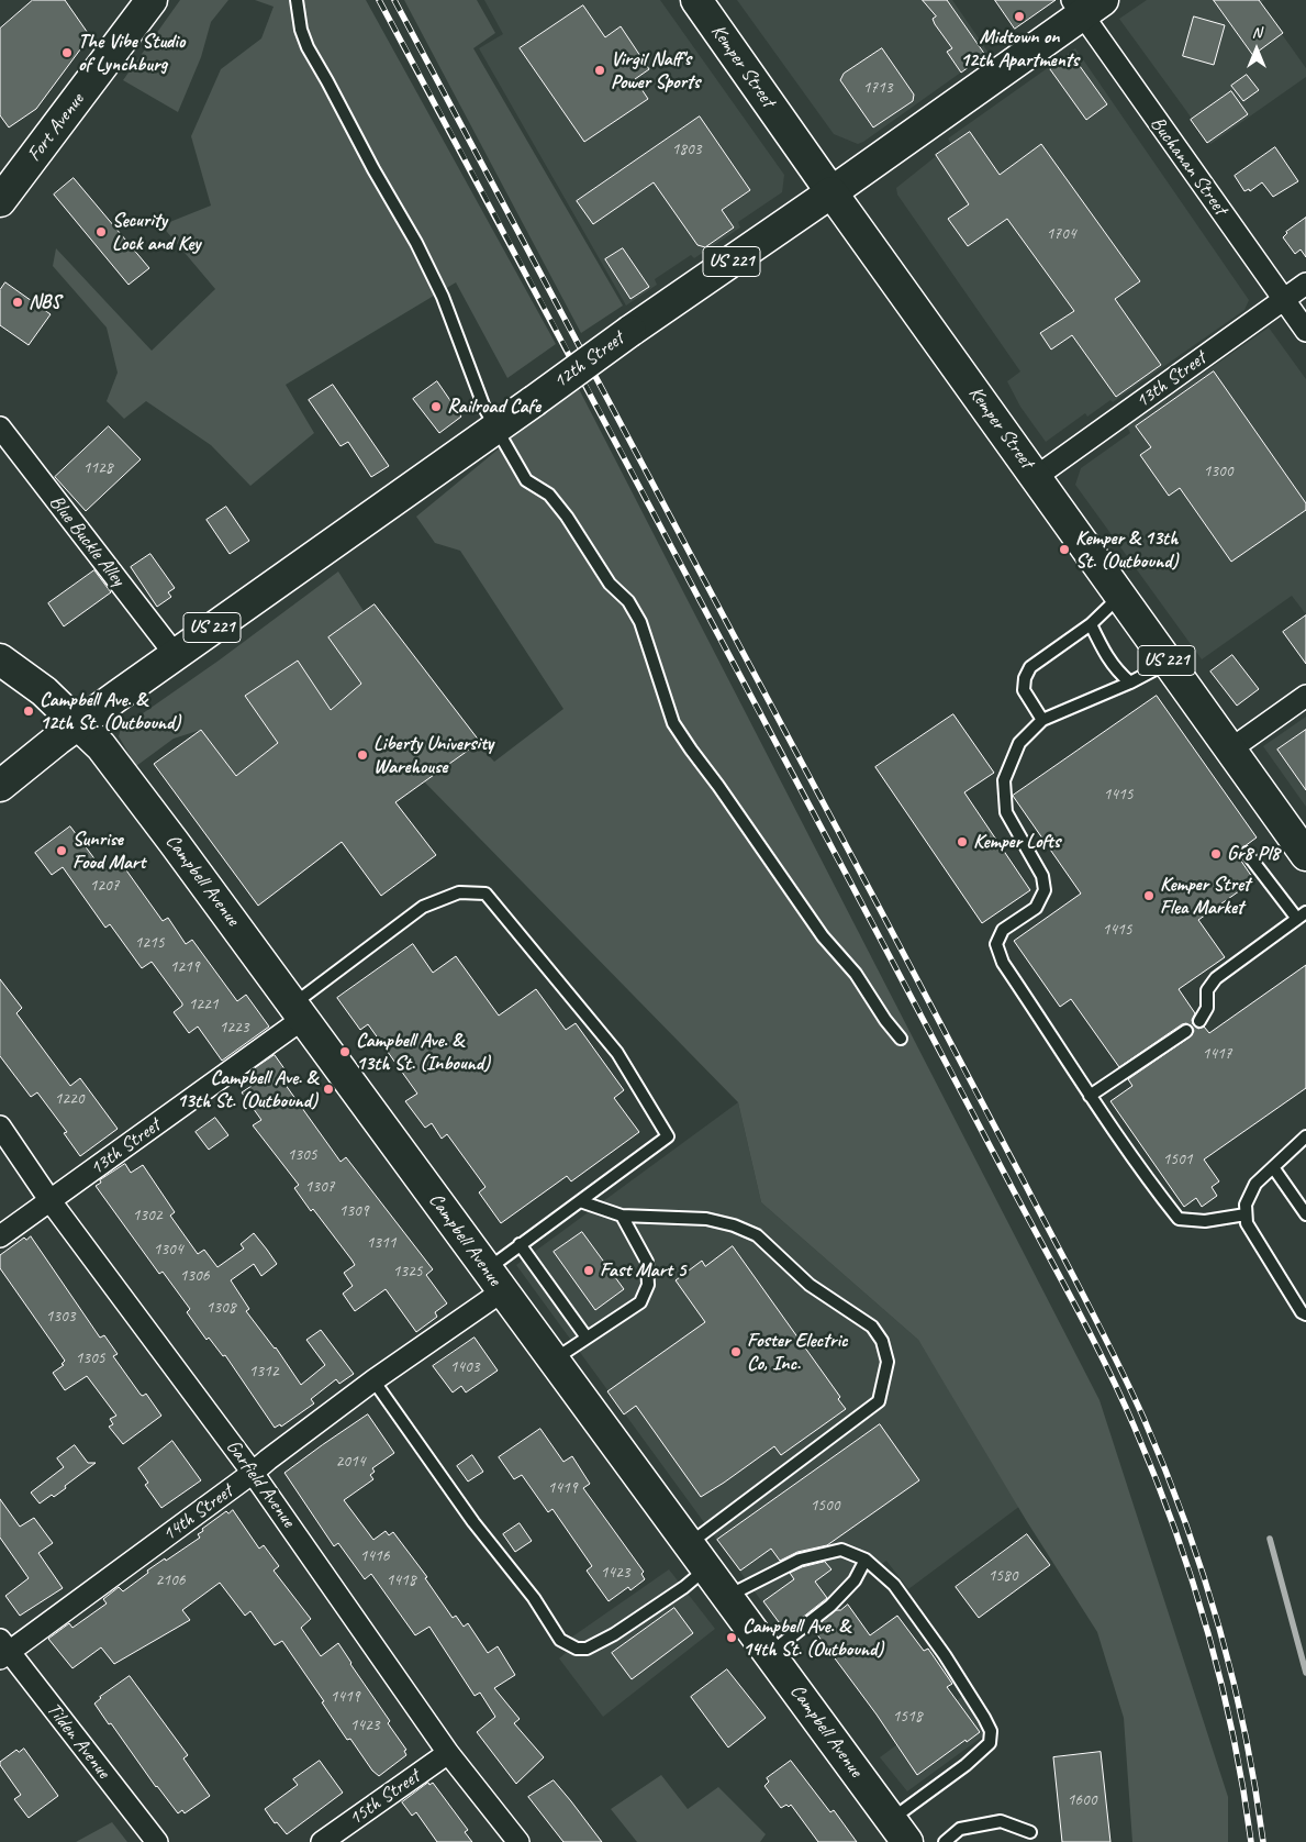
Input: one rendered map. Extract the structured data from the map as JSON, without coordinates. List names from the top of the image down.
{
  "streets": {
    "main road": [
      "Kemper Street",
      "Fort Avenue",
      "US 221",
      "12th Street",
      "Campbell Avenue"
    ],
    "street": [
      "Buchanan Street",
      "13th Street",
      "Blue Buckle Alley",
      "Garfield Avenue",
      "14th Street",
      "Tilden Avenue",
      "15th Street"
    ]
  },
  "crossings": [
    ["Kemper Street", "12th Street"],
    ["Kemper Street", "13th Street"],
    ["Buchanan Street", "12th Street"],
    ["Buchanan Street", "13th Street"],
    ["12th Street", "Blue Buckle Alley"],
    ["12th Street", "Campbell Avenue"],
    ["13th Street", "Campbell Avenue"],
    ["13th Street", "Garfield Avenue"],
    ["Campbell Avenue", "14th Street"],
    ["Garfield Avenue", "14th Street"],
    ["Garfield Avenue", "15th Street"],
    ["14th Street", "Tilden Avenue"]
  ],
  "places": [
    "Midtown on 12th Apartments",
    "The Vibe Studio of Lynchburg",
    "Virgil Naff's Power Sports",
    "Security Lock and Key",
    "NBS",
    "Railroad Cafe",
    "Kemper & 13th St. (Outbound)",
    "Campbell Ave. & 12th St. (Outbound)",
    "Liberty University Warehouse",
    "Kemper Lofts",
    "Sunrise Food Mart",
    "Gr8 Pl8",
    "Kemper Stret Flea Market",
    "Campbell Ave. & 13th St. (Inbound)",
    "Campbell Ave. & 13th St. (Outbound)",
    "Fast Mart 5",
    "Foster Electric Co, Inc.",
    "Campbell Ave. & 14th St. (Outbound)"
  ],
  "house_numbers": [
    "1713",
    "1803",
    "1704",
    "1128",
    "1300",
    "1415",
    "1207",
    "1415",
    "1215",
    "1219",
    "1221",
    "1223",
    "1417",
    "1220",
    "1305",
    "1501",
    "1307",
    "1309",
    "1302",
    "1311",
    "1304",
    "1325",
    "1306",
    "1308",
    "1303",
    "1305",
    "1403",
    "1312",
    "2014",
    "1419",
    "1500",
    "1416",
    "1423",
    "1580",
    "2106",
    "1418",
    "1419",
    "1518",
    "1423",
    "1600"
  ],
  "north": "top"
}
